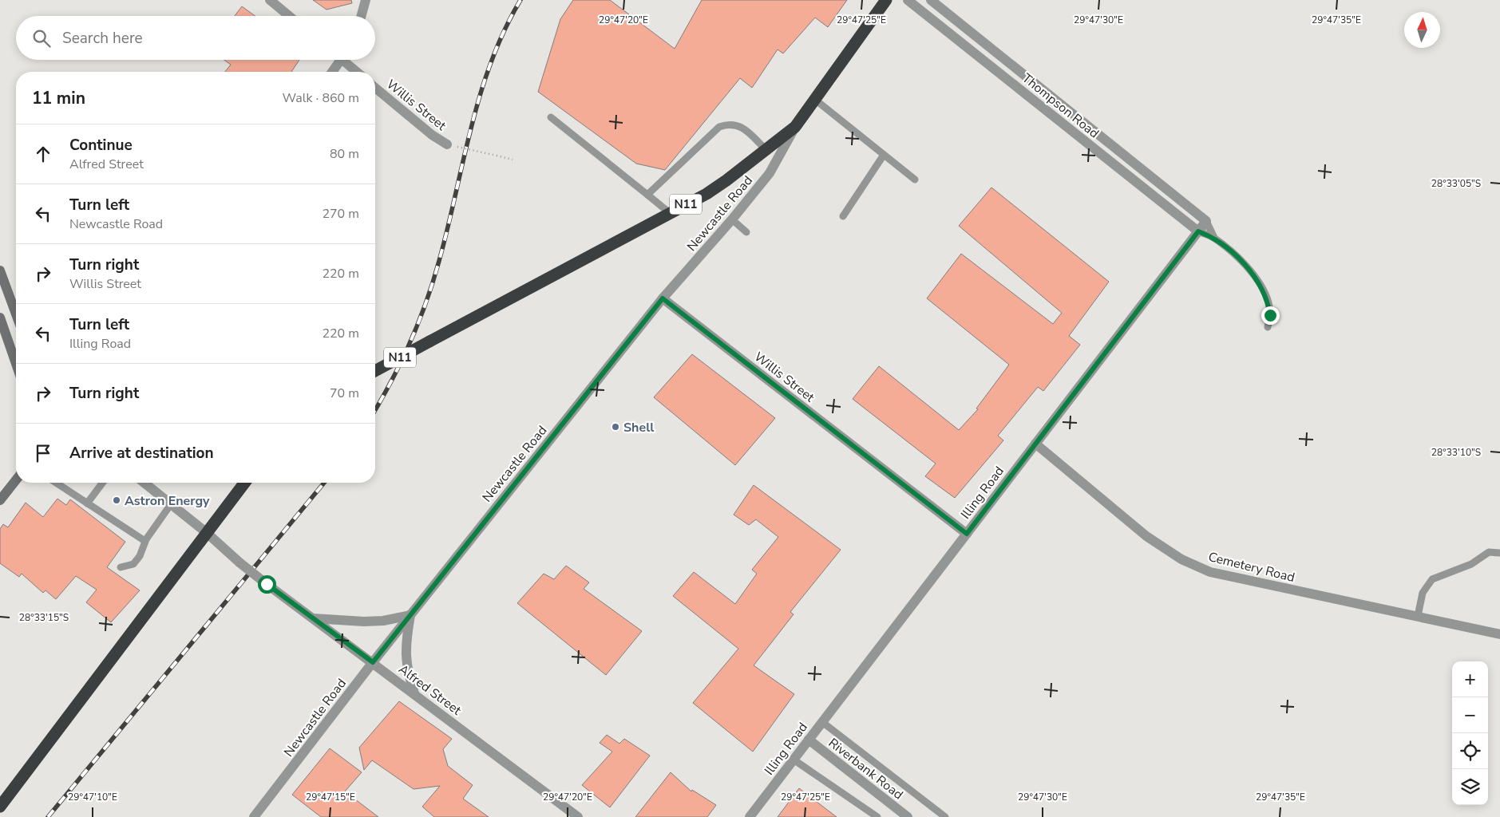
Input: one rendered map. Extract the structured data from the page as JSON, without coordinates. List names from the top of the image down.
{
  "streets": {
    "highway": ["N11"],
    "street": [
      "Willis Street",
      "Thompson Road",
      "Newcastle Road",
      "Illing Road",
      "Cemetery Road",
      "Alfred Street",
      "Riverbank Road"
    ]
  },
  "crossings": [
    ["Willis Street", "Newcastle Road"],
    ["Willis Street", "Illing Road"],
    ["Thompson Road", "Illing Road"],
    ["N11", "Newcastle Road"],
    ["Newcastle Road", "Alfred Street"],
    ["Illing Road", "Cemetery Road"],
    ["Illing Road", "Riverbank Road"]
  ],
  "places": ["Shell", "Astron Energy"],
  "north": "top",
  "page": {
    "search": "Search here",
    "heading": ["11 min", "Walk · 860 m"],
    "list": [
      ["Continue", "Alfred Street", "80 m"],
      ["Turn left", "Newcastle Road", "270 m"],
      ["Turn right", "Willis Street", "220 m"],
      ["Turn left", "Illing Road", "220 m"],
      ["Turn right", "70 m"],
      "Arrive at destination"
    ],
    "map_buttons": ["+", "−"]
  },
  "coordinates": [
    "29°47'20\"E",
    "29°47'25\"E",
    "29°47'30\"E",
    "29°47'35\"E",
    "28°33'05\"S",
    "28°33'10\"S",
    "28°33'15\"S",
    "29°47'10\"E",
    "29°47'15\"E"
  ]
}
